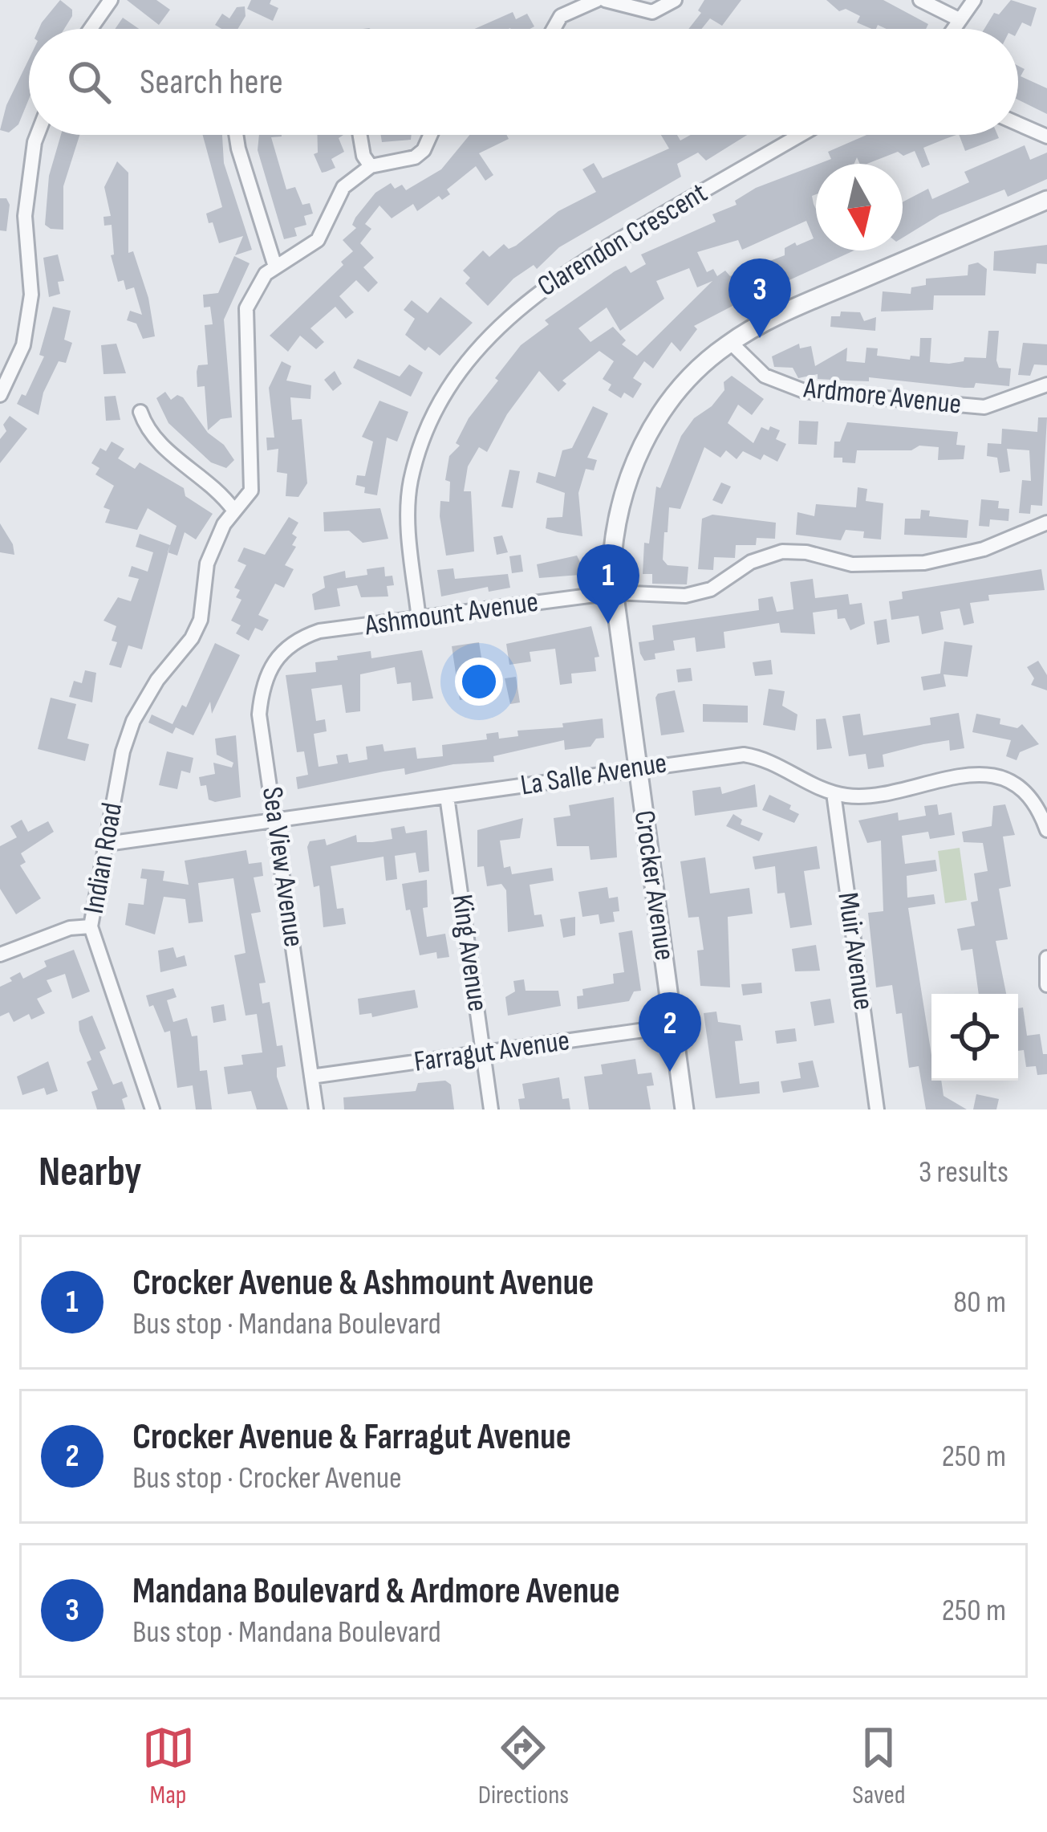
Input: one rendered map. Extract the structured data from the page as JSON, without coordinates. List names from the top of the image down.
{
  "streets": {
    "street": [
      "Clarendon Crescent",
      "Ardmore Avenue",
      "Ashmount Avenue",
      "La Salle Avenue",
      "Indian Road",
      "Sea View Avenue",
      "Crocker Avenue",
      "Muir Avenue",
      "King Avenue",
      "Farragut Avenue"
    ]
  },
  "crossings": [
    ["Clarendon Crescent", "Ashmount Avenue"],
    ["Ardmore Avenue", "Crocker Avenue"],
    ["Ashmount Avenue", "Sea View Avenue"],
    ["Ashmount Avenue", "Crocker Avenue"],
    ["La Salle Avenue", "Indian Road"],
    ["La Salle Avenue", "Sea View Avenue"],
    ["La Salle Avenue", "Crocker Avenue"],
    ["La Salle Avenue", "Muir Avenue"],
    ["La Salle Avenue", "King Avenue"],
    ["Sea View Avenue", "Farragut Avenue"],
    ["Crocker Avenue", "Farragut Avenue"],
    ["King Avenue", "Farragut Avenue"]
  ],
  "north": "bottom",
  "page": {
    "search": "Search here",
    "pins": ["3", "1", "2"],
    "heading": ["Nearby", "3 results"],
    "list": [
      {
        "mark": "1",
        "name": "Crocker Avenue & Ashmount Avenue",
        "note": "Bus stop · Mandana Boulevard",
        "value": "80 m"
      },
      {
        "mark": "2",
        "name": "Crocker Avenue & Farragut Avenue",
        "note": "Bus stop · Crocker Avenue",
        "value": "250 m"
      },
      {
        "mark": "3",
        "name": "Mandana Boulevard & Ardmore Avenue",
        "note": "Bus stop · Mandana Boulevard",
        "value": "250 m"
      }
    ],
    "nav": ["Map", "Directions", "Saved"]
  }
}
